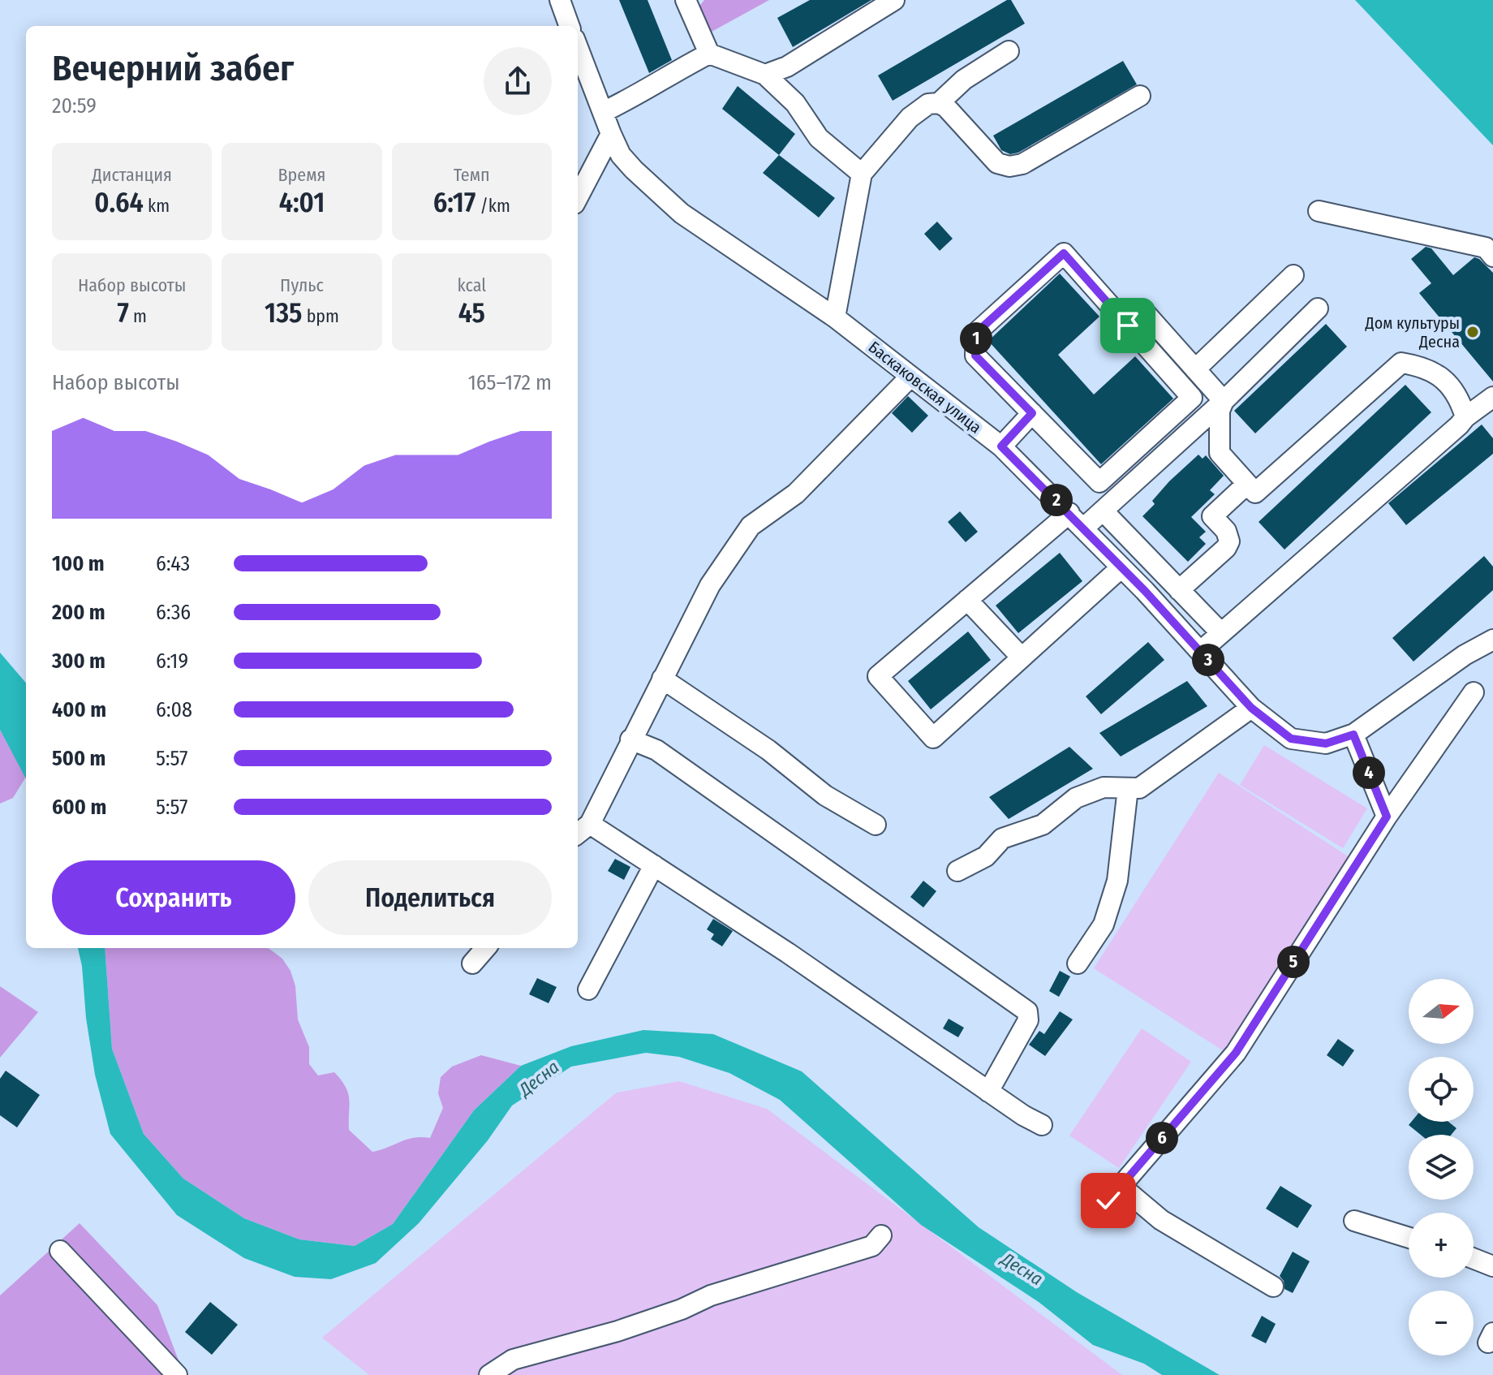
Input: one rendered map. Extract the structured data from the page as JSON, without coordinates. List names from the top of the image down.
{
  "streets": {
    "street": ["Баскаковская улица"]
  },
  "water": ["Десна"],
  "places": ["Дом культуры Десна"],
  "north": "right",
  "page": {
    "heading": ["Вечерний забег", "20:59"],
    "stats": [
      ["Дистанция", "0.64 km"],
      ["Время", "4:01"],
      ["Темп", "6:17 /km"],
      ["Набор высоты", "7 m"],
      ["Пульс", "135 bpm"],
      ["kcal", "45"]
    ],
    "pins": [
      "1",
      "2",
      "3",
      "4",
      "5",
      "6"
    ],
    "chart": ["Набор высоты", "165–172 m"],
    "list": [
      {
        "name": "100 m",
        "note": "6:43"
      },
      {
        "name": "200 m",
        "note": "6:36"
      },
      {
        "name": "300 m",
        "note": "6:19"
      },
      {
        "name": "400 m",
        "note": "6:08"
      },
      {
        "name": "500 m",
        "note": "5:57"
      },
      {
        "name": "600 m",
        "note": "5:57"
      }
    ],
    "buttons": ["Сохранить", "Поделиться"],
    "map_buttons": ["+", "−"]
  }
}
